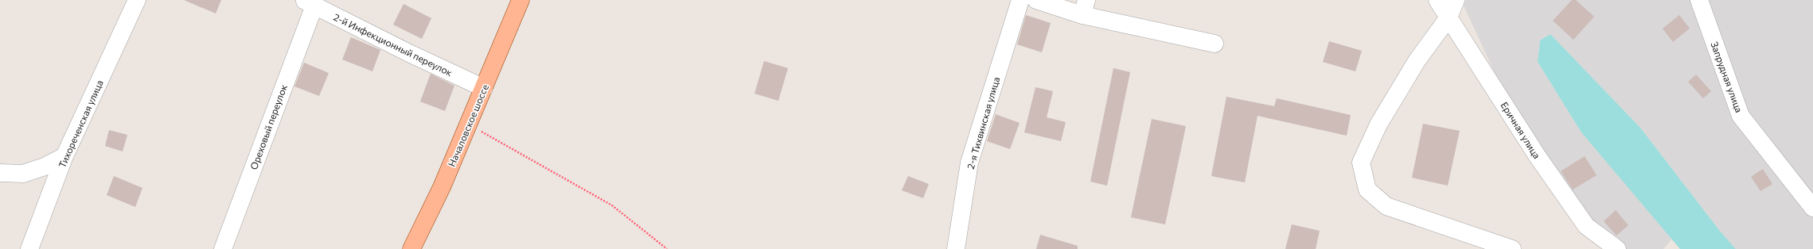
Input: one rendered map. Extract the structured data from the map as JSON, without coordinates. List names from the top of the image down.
{
  "streets": {
    "main road": ["Началовское шоссе"],
    "street": [
      "2-й Инфекционный переулок",
      "Запрудная улица",
      "2-я Тихвинская улица",
      "Тихореченская улица",
      "Ореховый переулок",
      "Еричная улица"
    ]
  },
  "crossings": [
    ["2-й Инфекционный переулок", "Началовское шоссе"],
    ["2-й Инфекционный переулок", "Ореховый переулок"]
  ]
}
